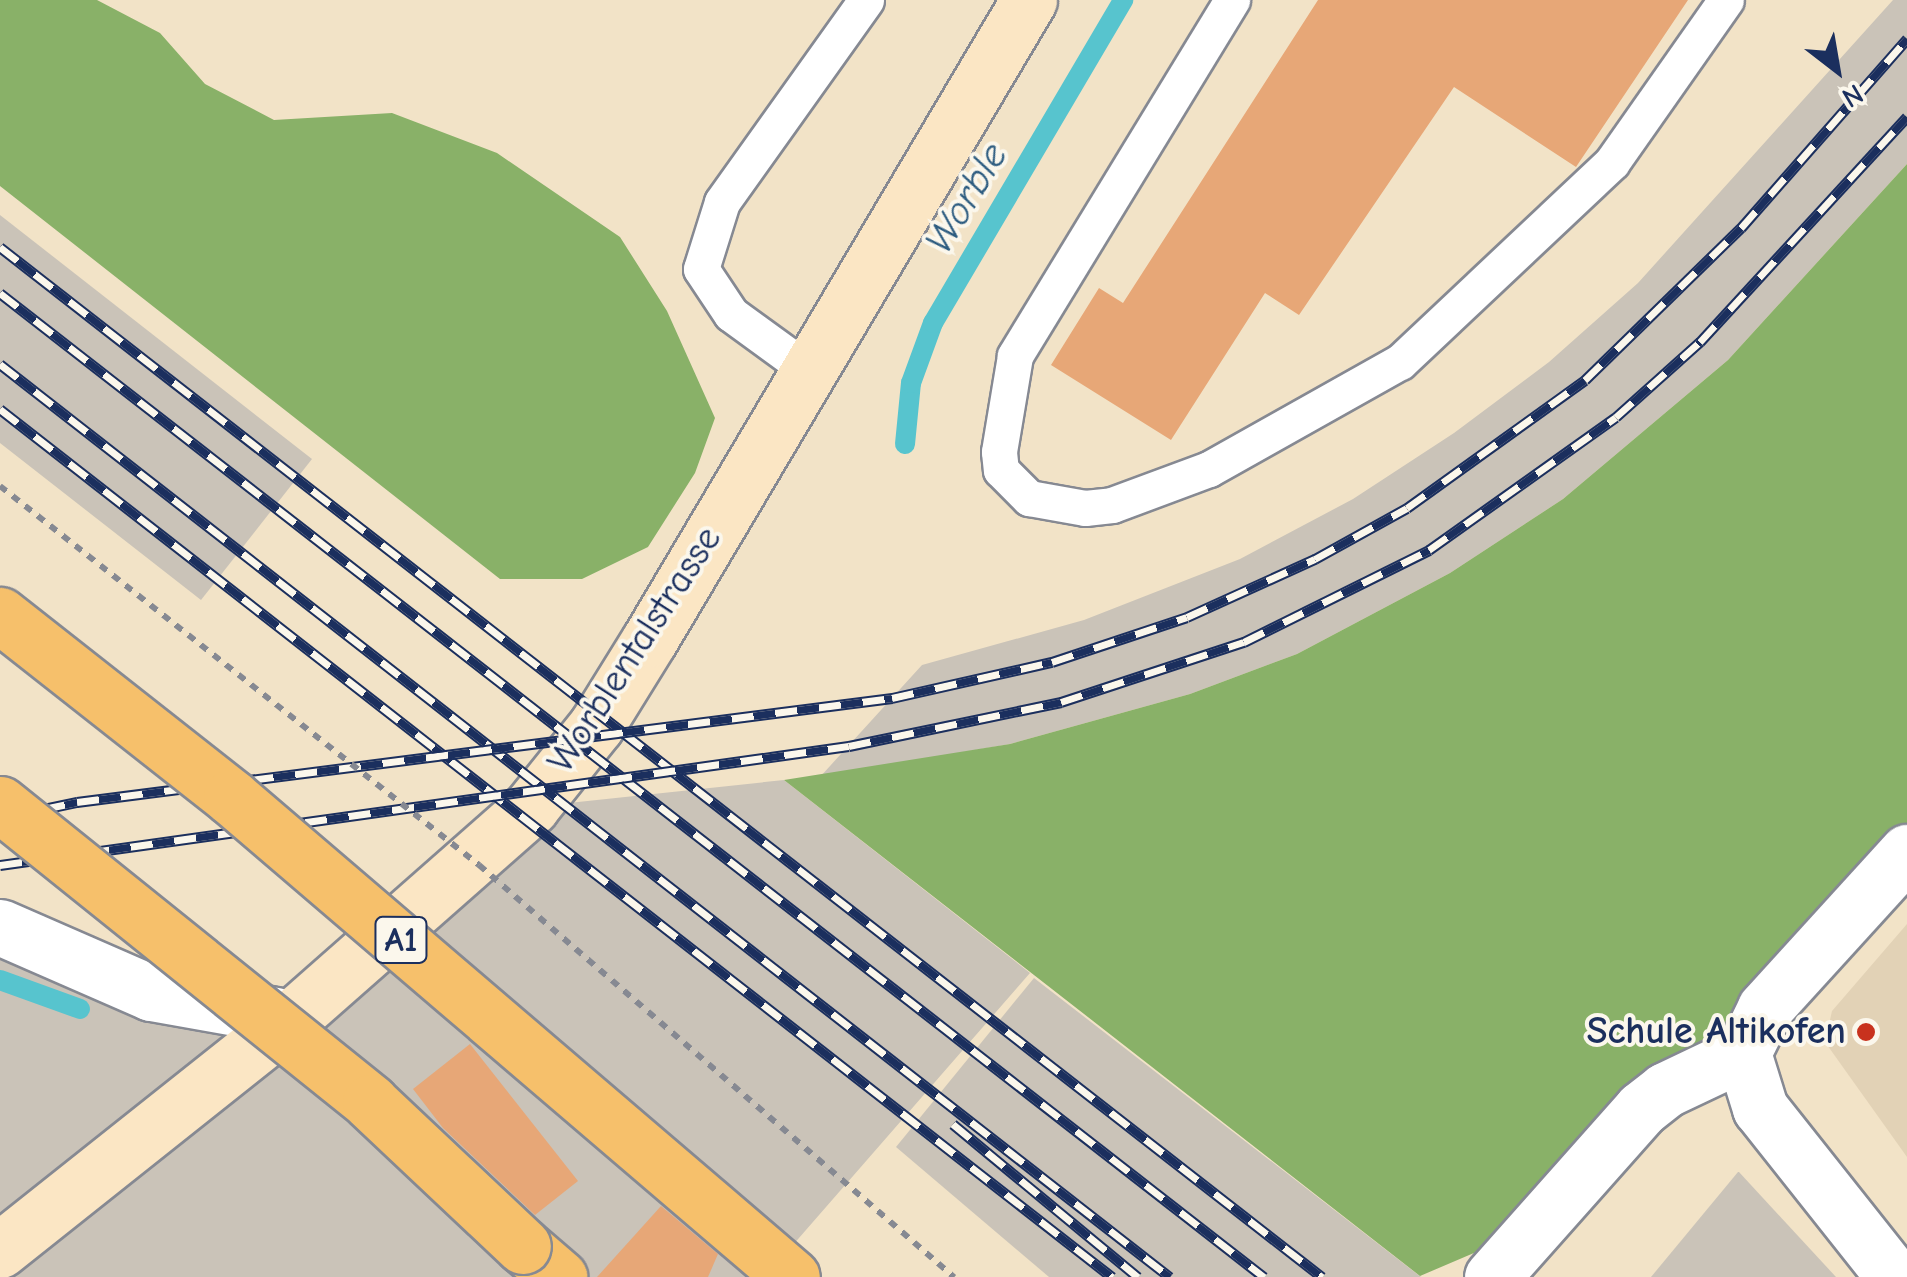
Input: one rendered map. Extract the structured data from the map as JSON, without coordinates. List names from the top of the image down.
{
  "streets": {
    "highway": ["A1"],
    "main road": ["Worblentalstrasse"]
  },
  "water": ["Worble"],
  "places": ["Schule Altikofen"],
  "north": "bottom right"
}
